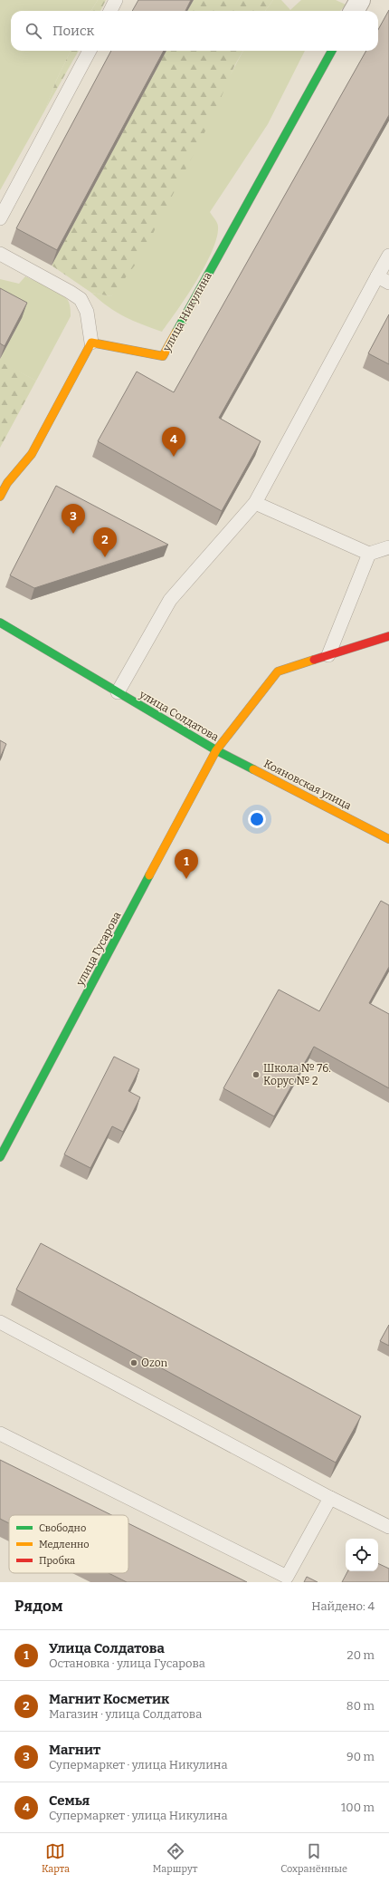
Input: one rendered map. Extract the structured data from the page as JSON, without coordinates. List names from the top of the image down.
{
  "streets": {
    "street": [
      "улица Никулина",
      "улица Солдатова",
      "Кояновская улица",
      "улица Гусарова"
    ]
  },
  "crossings": [
    ["улица Солдатова", "Кояновская улица"],
    ["улица Солдатова", "улица Гусарова"],
    ["Кояновская улица", "улица Гусарова"]
  ],
  "places": ["Школа № 76. Корус № 2", "Ozon"],
  "legend": ["Свободно", "Медленно", "Пробка"],
  "page": {
    "search": "Поиск",
    "pins": [
      "4",
      "3",
      "2",
      "1"
    ],
    "heading": ["Рядом", "Найдено: 4"],
    "list": [
      {
        "mark": "1",
        "name": "Улица Солдатова",
        "note": "Остановка · улица Гусарова",
        "value": "20 m"
      },
      {
        "mark": "2",
        "name": "Магнит Косметик",
        "note": "Магазин · улица Солдатова",
        "value": "80 m"
      },
      {
        "mark": "3",
        "name": "Магнит",
        "note": "Супермаркет · улица Никулина",
        "value": "90 m"
      },
      {
        "mark": "4",
        "name": "Семья",
        "note": "Супермаркет · улица Никулина",
        "value": "100 m"
      }
    ],
    "nav": ["Карта", "Маршрут", "Сохранённые"]
  }
}
